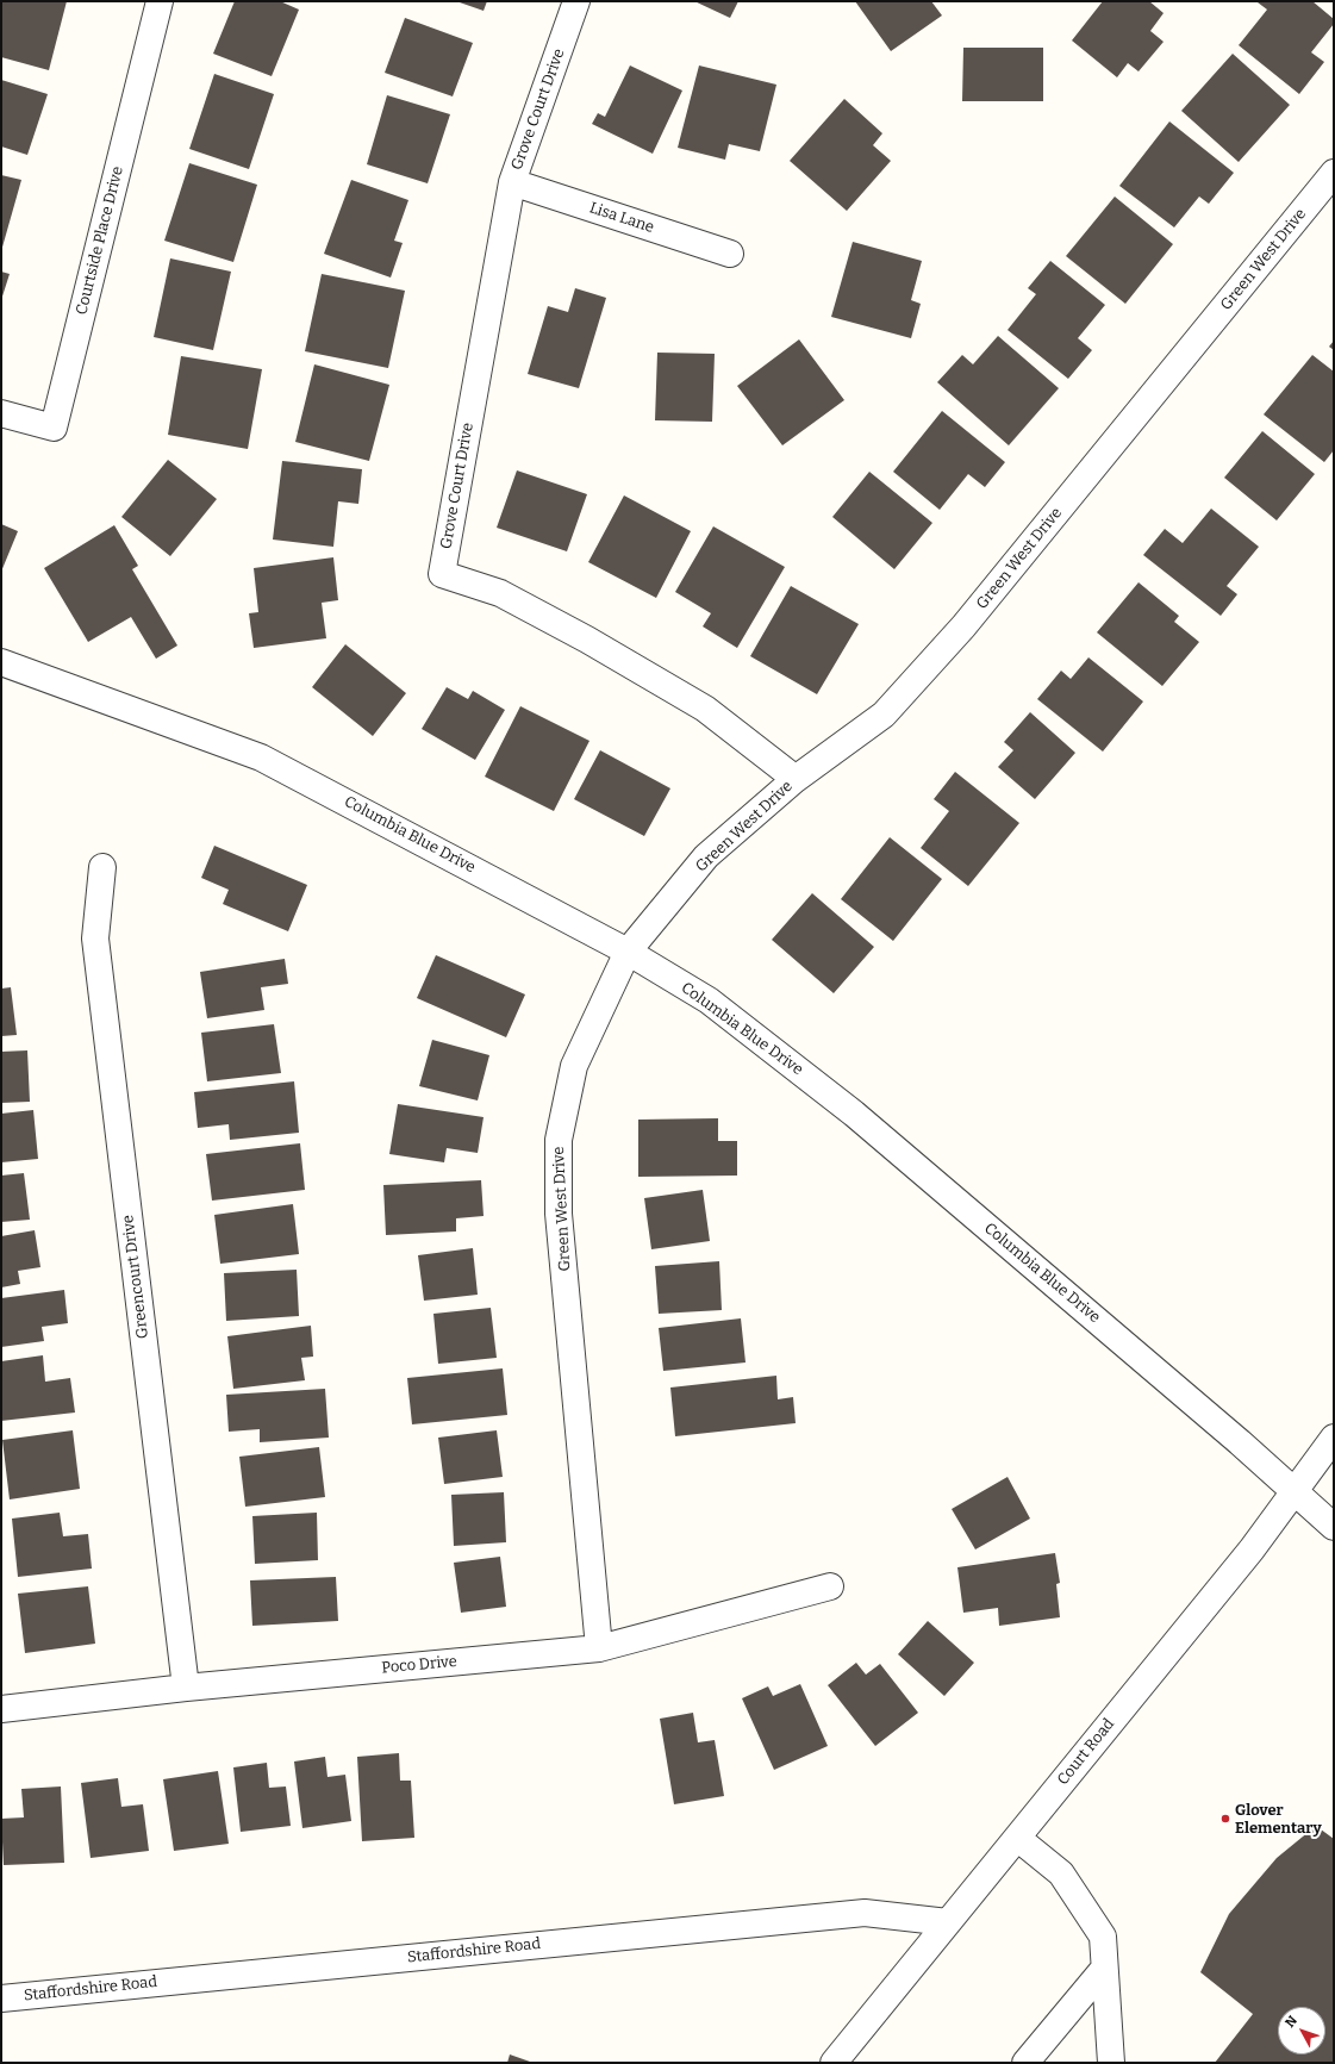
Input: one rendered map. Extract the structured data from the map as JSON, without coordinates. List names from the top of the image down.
{
  "streets": {
    "street": [
      "Grove Court Drive",
      "Lisa Lane",
      "Courtside Place Drive",
      "Green West Drive",
      "Columbia Blue Drive",
      "Greencourt Drive",
      "Poco Drive",
      "Court Road",
      "Staffordshire Road"
    ]
  },
  "crossings": [
    ["Grove Court Drive", "Lisa Lane"],
    ["Grove Court Drive", "Green West Drive"],
    ["Green West Drive", "Columbia Blue Drive"],
    ["Green West Drive", "Poco Drive"],
    ["Columbia Blue Drive", "Court Road"],
    ["Greencourt Drive", "Poco Drive"],
    ["Court Road", "Staffordshire Road"]
  ],
  "places": ["Glover Elementary"],
  "north": "top left"
}
